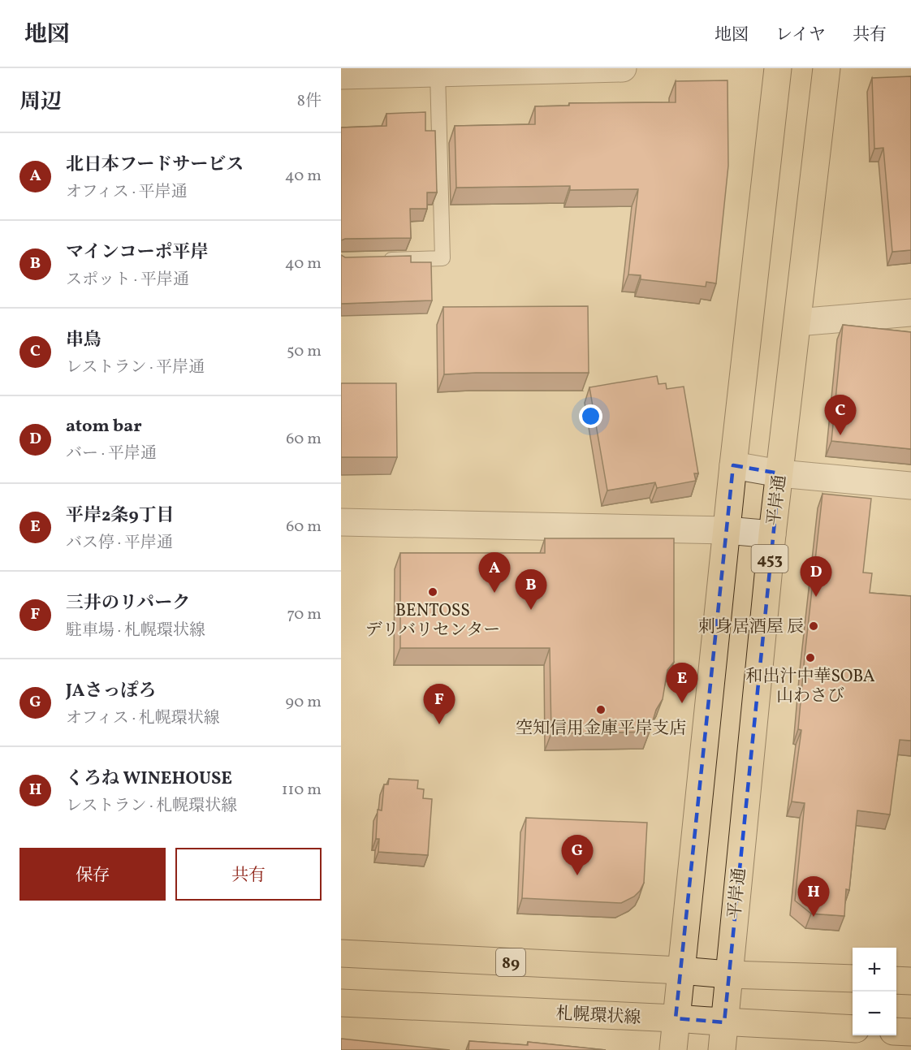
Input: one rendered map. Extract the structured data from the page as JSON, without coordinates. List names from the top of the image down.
{
  "streets": {
    "main road": [
      "平岸通",
      "453",
      "89",
      "札幌環状線"
    ]
  },
  "crossings": [
    ["平岸通", "89"],
    ["平岸通", "札幌環状線"]
  ],
  "places": [
    "BENTOSS デリバリセンター",
    "刺身居酒屋 辰",
    "和出汁中華SOBA 山わさび",
    "空知信用金庫平岸支店"
  ],
  "page": {
    "header": "地図",
    "nav": ["地図", "レイヤ", "共有"],
    "heading": ["周辺", "8件"],
    "list": [
      {
        "mark": "A",
        "name": "北日本フードサービス",
        "note": "オフィス · 平岸通",
        "value": "40 m"
      },
      {
        "mark": "B",
        "name": "マインコーポ平岸",
        "note": "スポット · 平岸通",
        "value": "40 m"
      },
      {
        "mark": "C",
        "name": "串鳥",
        "note": "レストラン · 平岸通",
        "value": "50 m"
      },
      {
        "mark": "D",
        "name": "atom bar",
        "note": "バー · 平岸通",
        "value": "60 m"
      },
      {
        "mark": "E",
        "name": "平岸2条9丁目",
        "note": "バス停 · 平岸通",
        "value": "60 m"
      },
      {
        "mark": "F",
        "name": "三井のリパーク",
        "note": "駐車場 · 札幌環状線",
        "value": "70 m"
      },
      {
        "mark": "G",
        "name": "JAさっぽろ",
        "note": "オフィス · 札幌環状線",
        "value": "90 m"
      },
      {
        "mark": "H",
        "name": "くろね WINEHOUSE",
        "note": "レストラン · 札幌環状線",
        "value": "110 m"
      }
    ],
    "pins": [
      "C",
      "A",
      "D",
      "B",
      "E",
      "F",
      "G",
      "H"
    ],
    "buttons": ["保存", "共有"],
    "map_buttons": ["+", "−"]
  }
}
